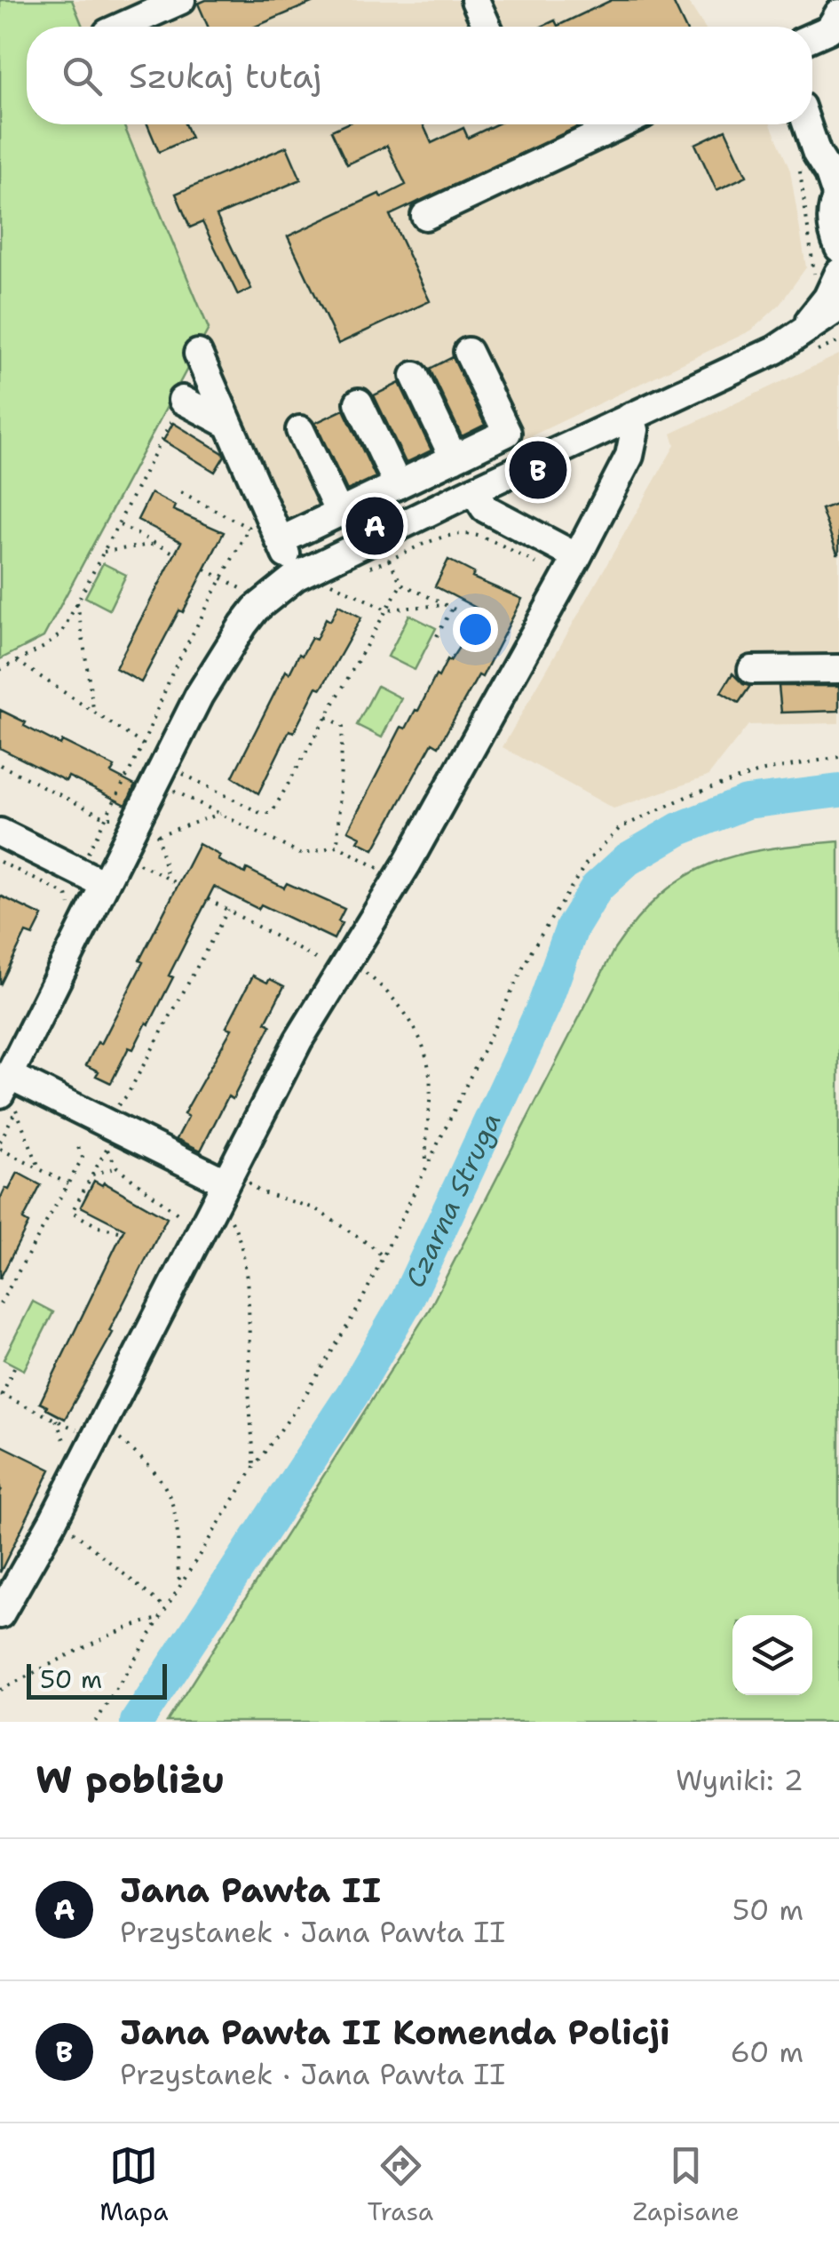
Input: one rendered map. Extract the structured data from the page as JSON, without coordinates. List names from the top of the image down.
{
  "water": ["Czarna Struga"],
  "scale_bar": "50 m",
  "page": {
    "search": "Szukaj tutaj",
    "pins": ["B", "A"],
    "scale": "50 m",
    "heading": ["W pobliżu", "Wyniki: 2"],
    "list": [
      {
        "mark": "A",
        "name": "Jana Pawła II",
        "note": "Przystanek · Jana Pawła II",
        "value": "50 m"
      },
      {
        "mark": "B",
        "name": "Jana Pawła II Komenda Policji",
        "note": "Przystanek · Jana Pawła II",
        "value": "60 m"
      }
    ],
    "nav": ["Mapa", "Trasa", "Zapisane"]
  }
}
